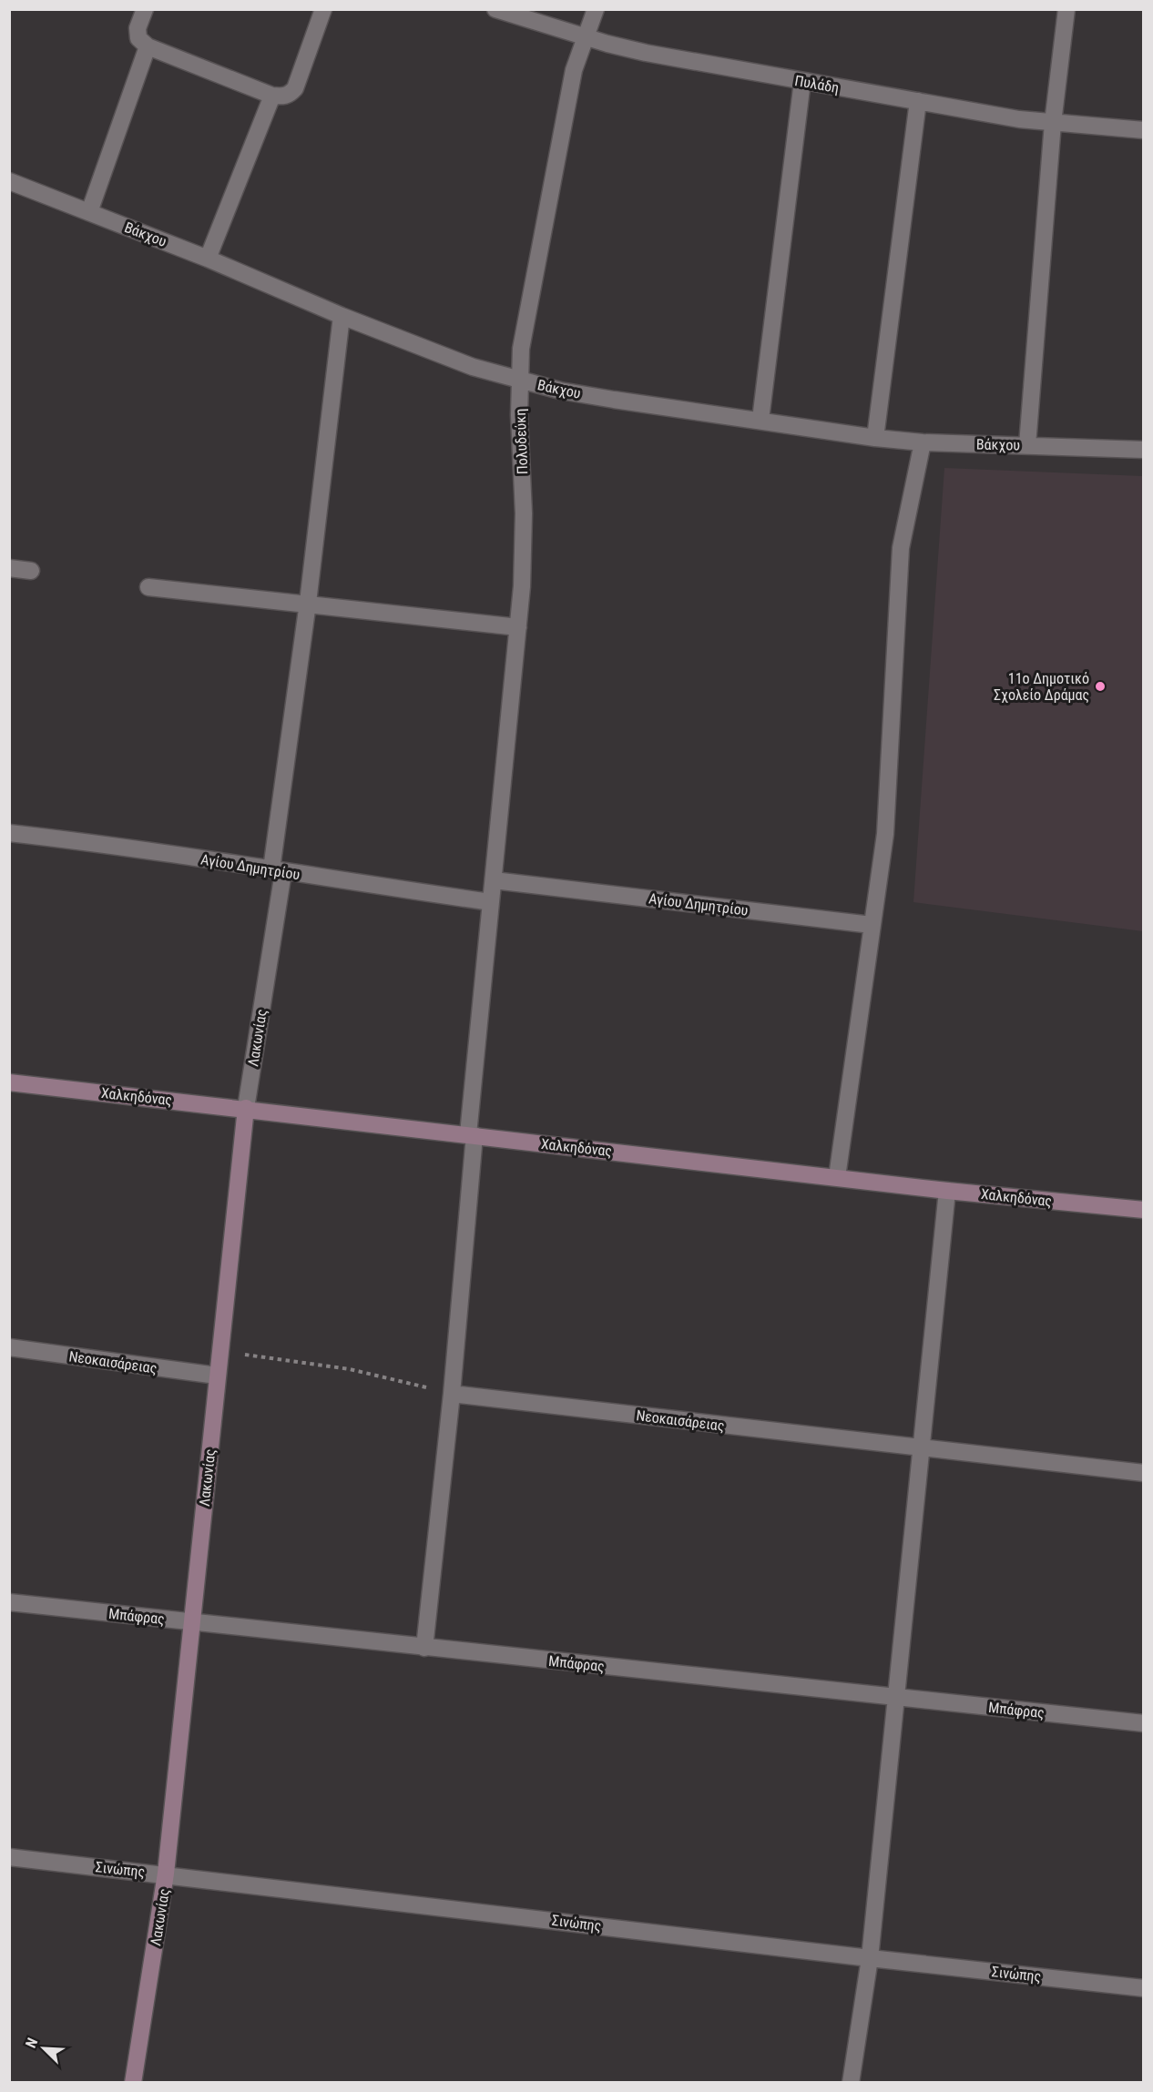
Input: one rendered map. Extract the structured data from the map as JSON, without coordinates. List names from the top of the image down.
{
  "streets": {
    "street": [
      "Πυλάδη",
      "Βάκχου",
      "Πολυδεύκη",
      "Αγίου Δημητρίου",
      "Λακωνίας",
      "Χαλκηδόνας",
      "Νεοκαισάρειας",
      "Μπάφρας",
      "Σινώπης"
    ]
  },
  "crossings": [
    ["Πυλάδη", "Πολυδεύκη"],
    ["Βάκχου", "Πολυδεύκη"],
    ["Βάκχου", "Λακωνίας"],
    ["Πολυδεύκη", "Αγίου Δημητρίου"],
    ["Πολυδεύκη", "Χαλκηδόνας"],
    ["Πολυδεύκη", "Νεοκαισάρειας"],
    ["Πολυδεύκη", "Μπάφρας"],
    ["Αγίου Δημητρίου", "Λακωνίας"],
    ["Λακωνίας", "Χαλκηδόνας"],
    ["Λακωνίας", "Νεοκαισάρειας"],
    ["Λακωνίας", "Μπάφρας"],
    ["Λακωνίας", "Σινώπης"]
  ],
  "places": ["11ο Δημοτικό Σχολείο Δράμας"],
  "north": "top left"
}
